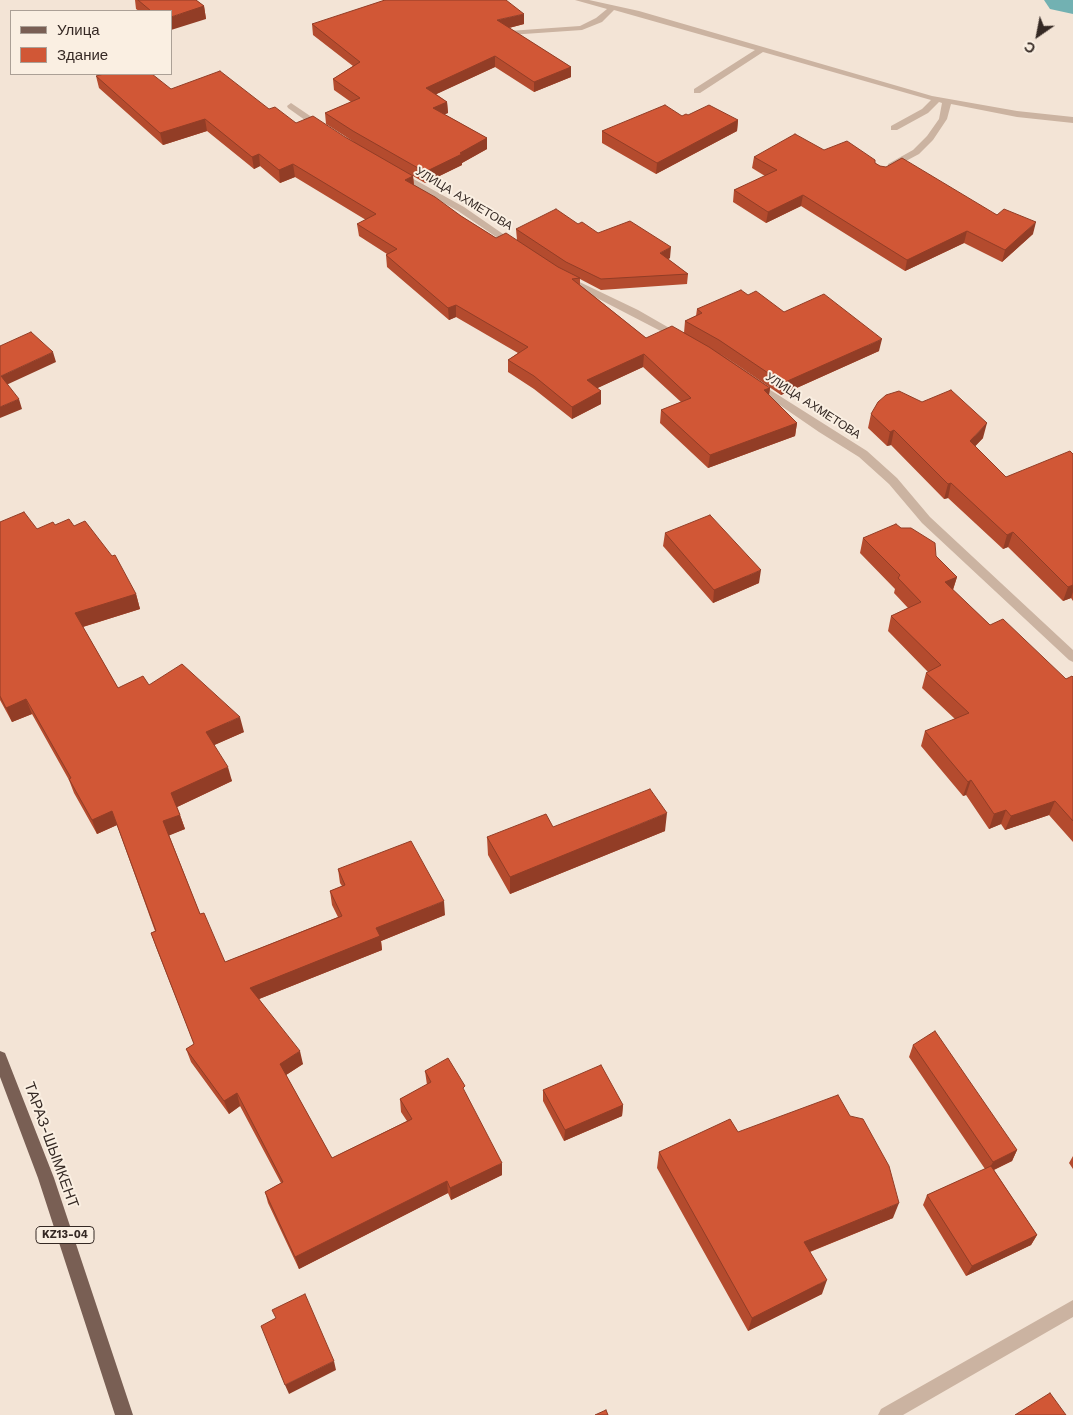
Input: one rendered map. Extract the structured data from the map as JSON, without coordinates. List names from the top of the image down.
{
  "streets": {
    "main road": ["ТАРАЗ-ШЫМКЕНТ", "KZ13-04"],
    "street": ["УЛИЦА АХМЕТОВА"]
  },
  "legend": ["Улица", "Здание"],
  "north": "bottom left"
}
